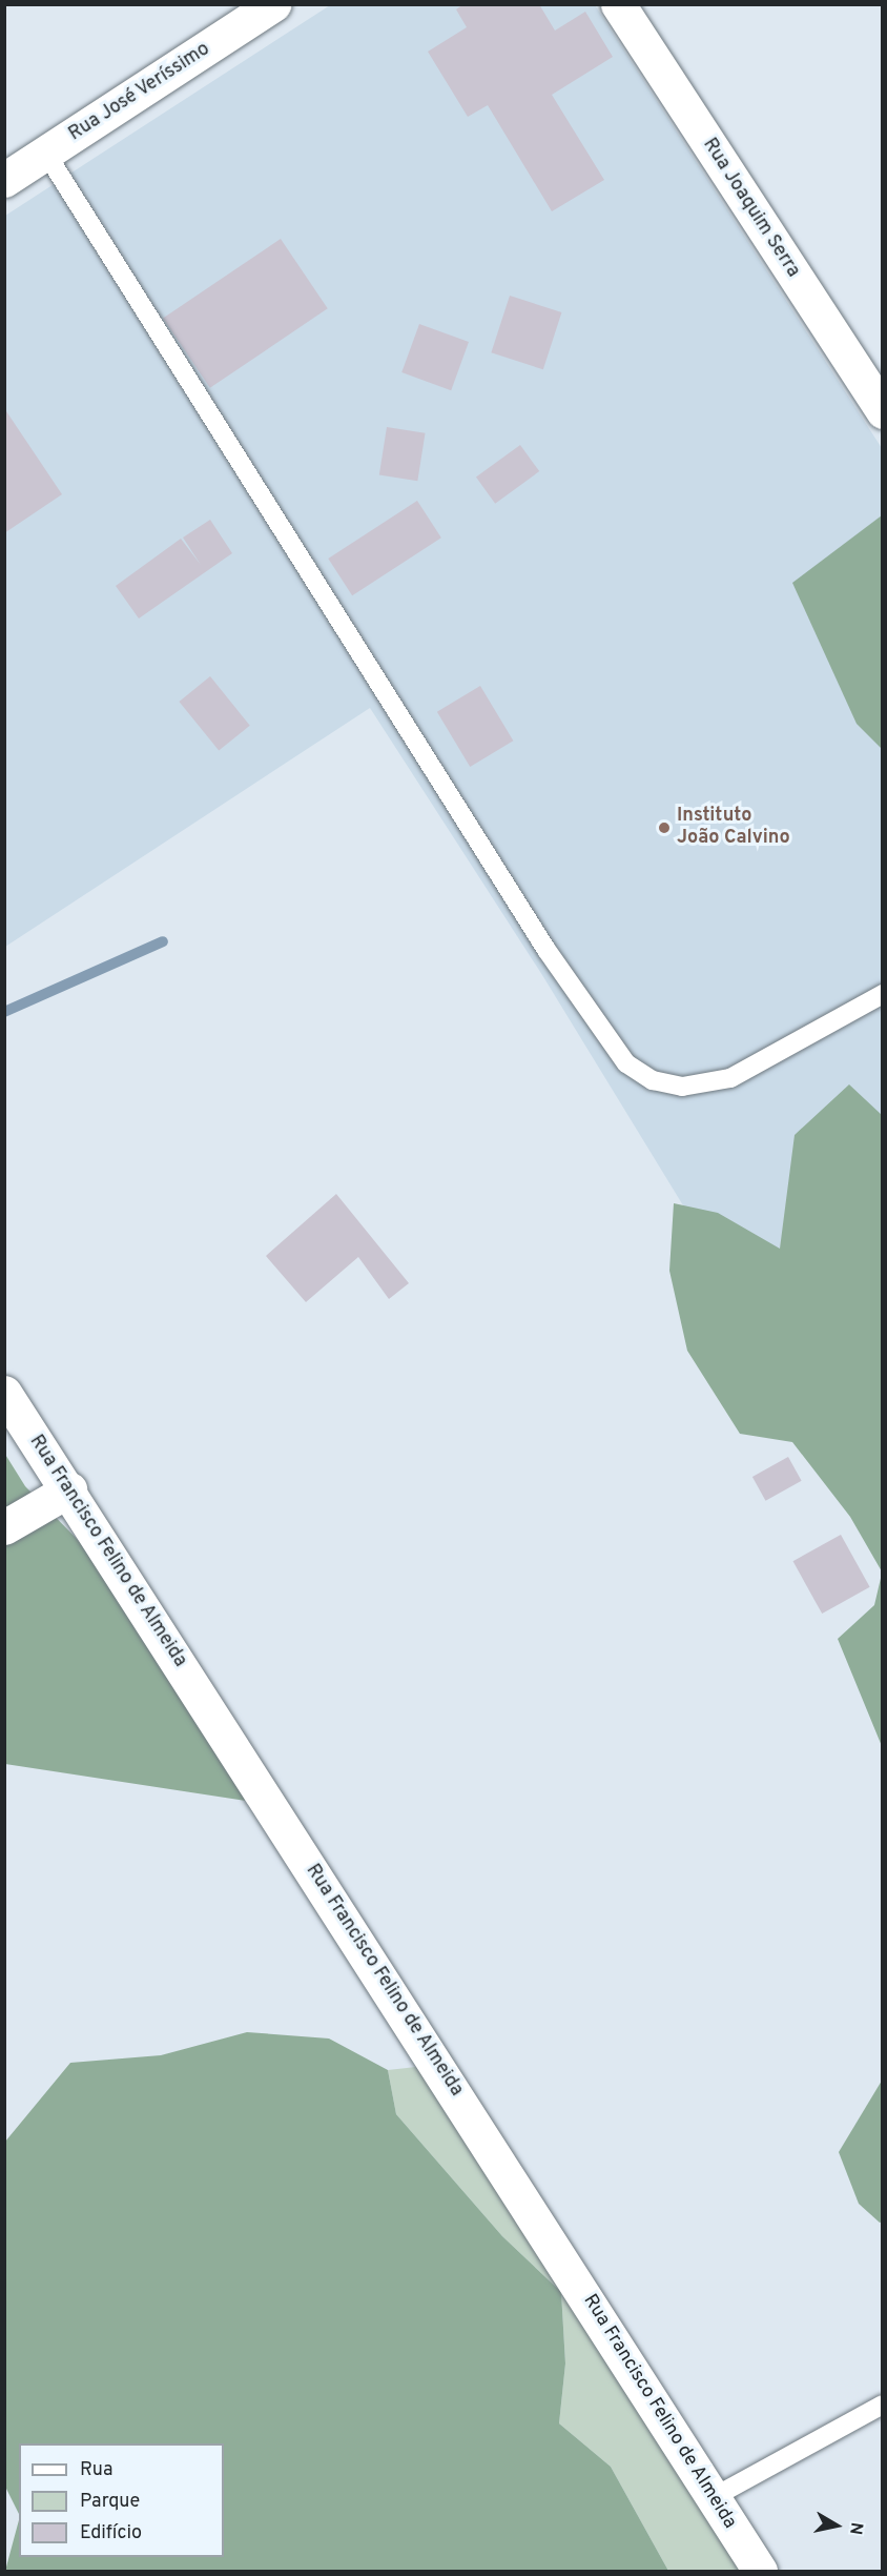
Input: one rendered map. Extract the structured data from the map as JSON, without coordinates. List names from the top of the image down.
{
  "streets": {
    "street": ["Rua José Veríssimo", "Rua Joaquim Serra", "Rua Francisco Felino de Almeida"]
  },
  "places": ["Instituto João Calvino"],
  "legend": ["Rua", "Parque", "Edifício"],
  "north": "right"
}
